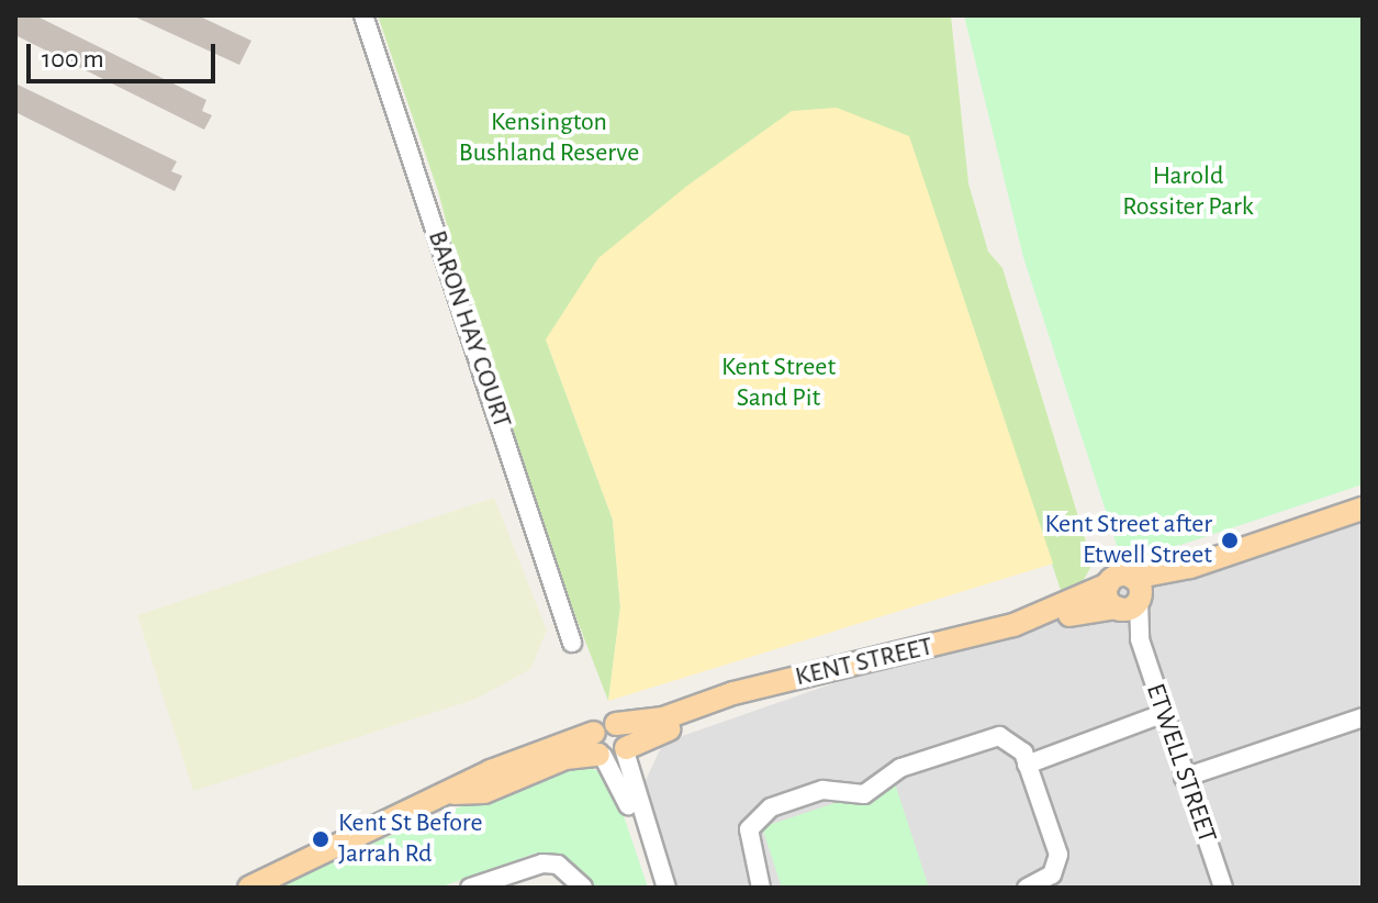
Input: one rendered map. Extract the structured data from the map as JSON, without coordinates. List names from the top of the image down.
{
  "streets": {
    "main road": ["KENT STREET"],
    "street": ["BARON HAY COURT", "ETWELL STREET"]
  },
  "crossings": [
    ["KENT STREET", "ETWELL STREET"]
  ],
  "parks": ["Kensington Bushland Reserve", "Harold Rossiter Park", "Kent Street Sand Pit"],
  "places": ["Kent Street after Etwell Street", "Kent St Before Jarrah Rd"],
  "scale_bar": "100 m"
}
